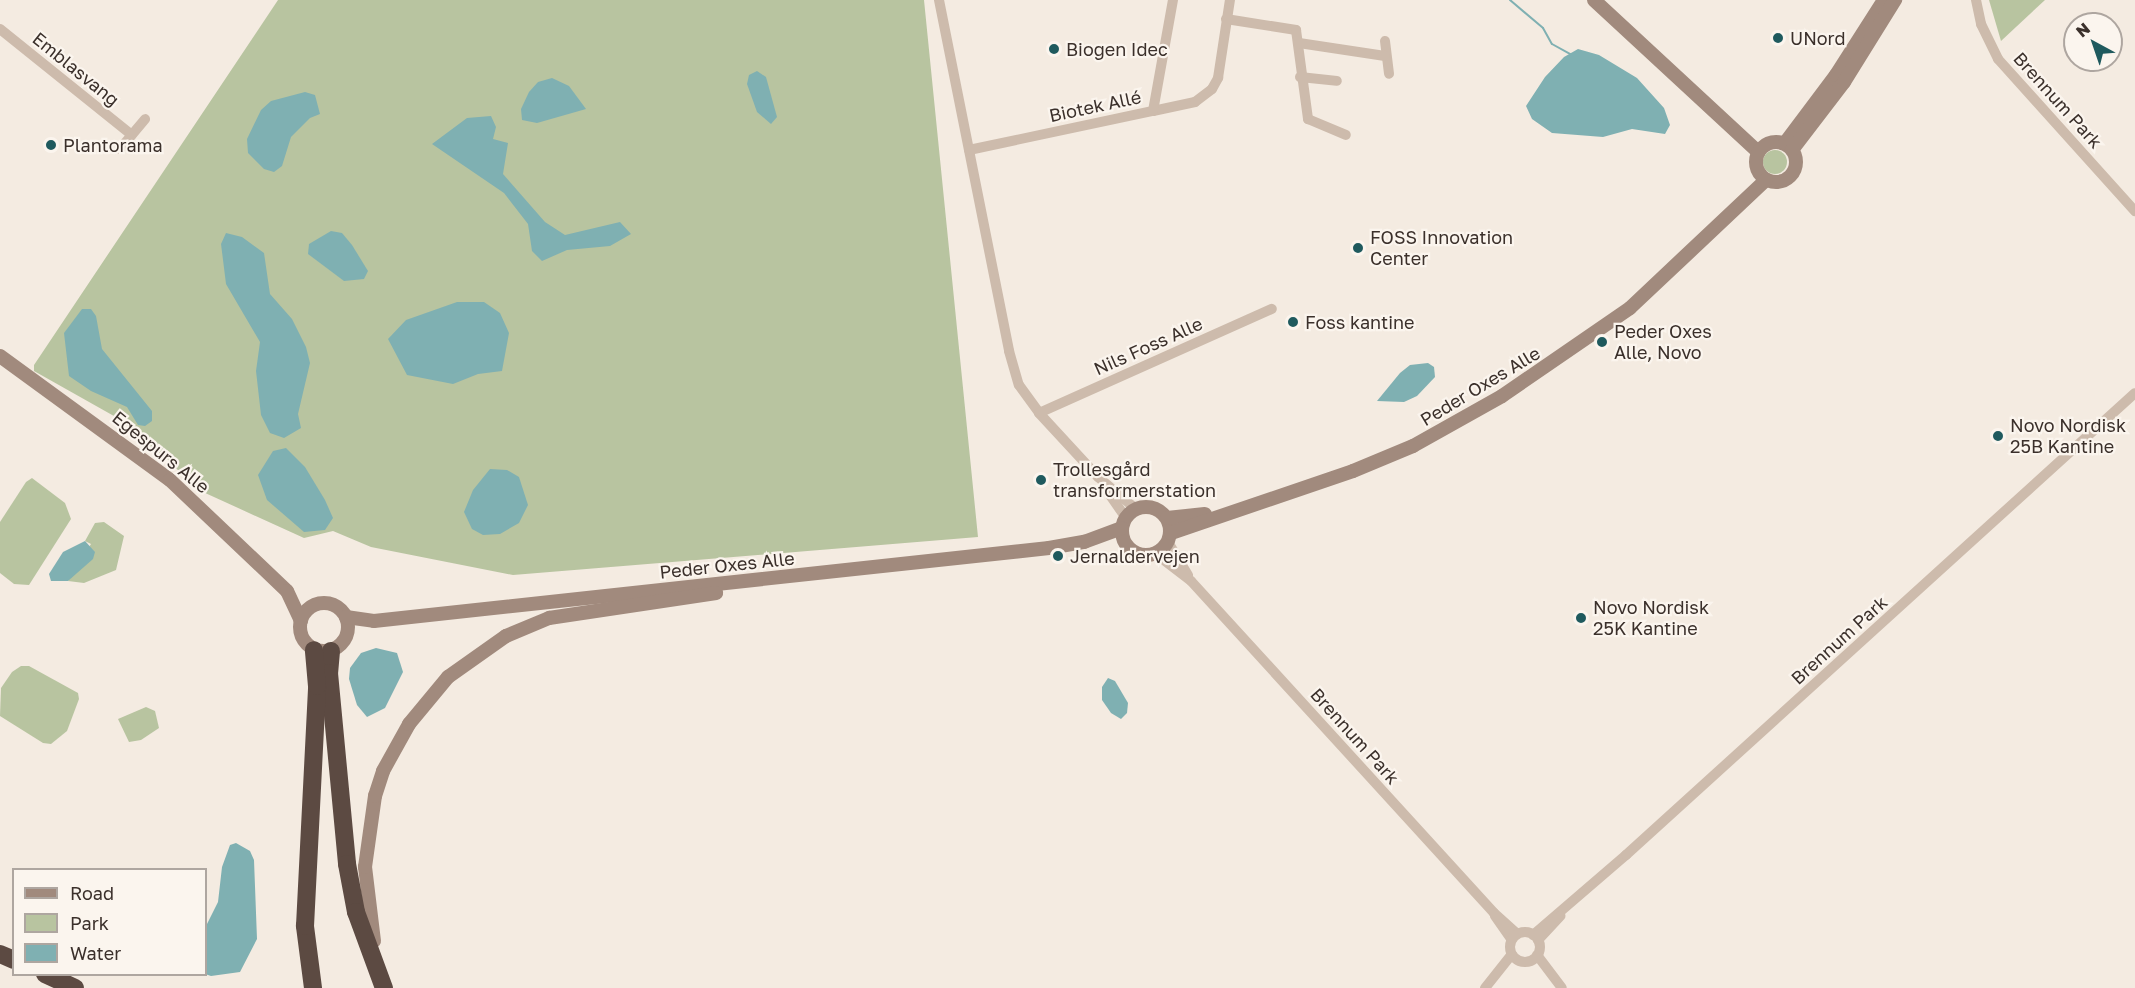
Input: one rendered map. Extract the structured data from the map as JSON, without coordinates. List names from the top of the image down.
{
  "streets": {
    "street": [
      "Emblasvang",
      "Brennum Park",
      "Biotek Allé",
      "Nils Foss Alle",
      "Peder Oxes Alle",
      "Egespurs Alle"
    ]
  },
  "crossings": [
    ["Brennum Park", "Peder Oxes Alle"],
    ["Peder Oxes Alle", "Egespurs Alle"]
  ],
  "places": [
    "UNord",
    "Biogen Idec",
    "Plantorama",
    "FOSS Innovation Center",
    "Foss kantine",
    "Peder Oxes Alle, Novo",
    "Novo Nordisk 25B Kantine",
    "Trollesgård transformerstation",
    "Jernaldervejen",
    "Novo Nordisk 25K Kantine"
  ],
  "legend": ["Road", "Park", "Water"],
  "north": "top left"
}
